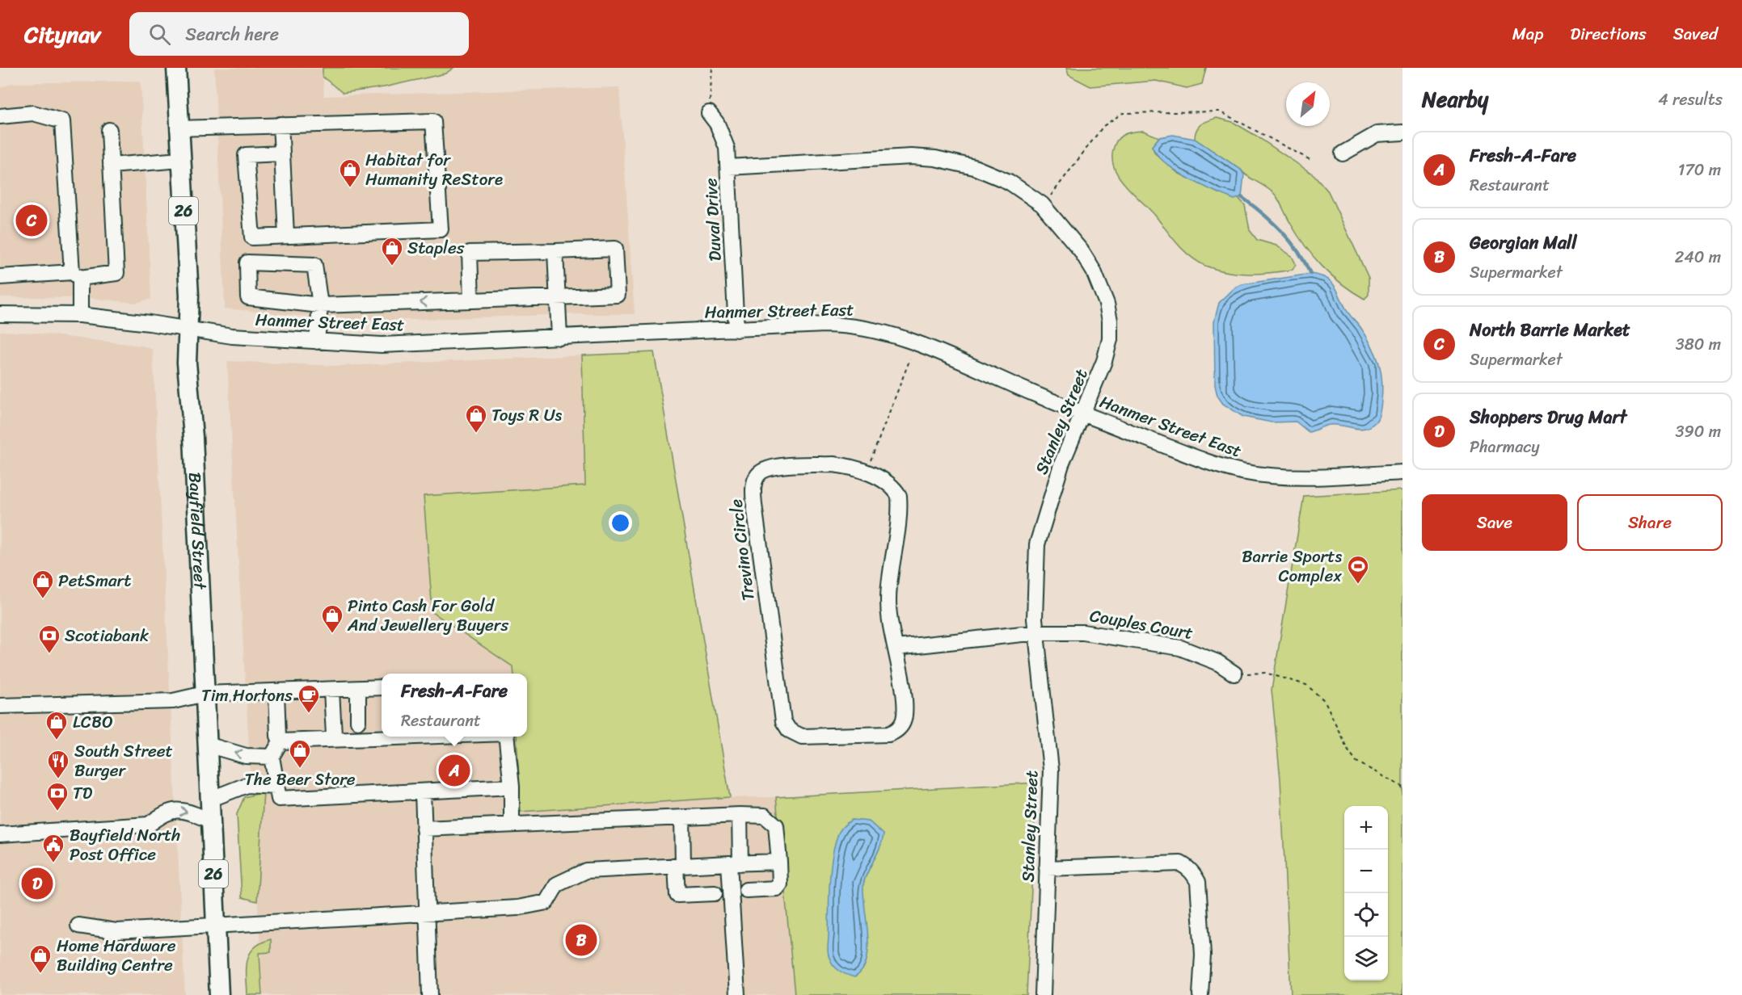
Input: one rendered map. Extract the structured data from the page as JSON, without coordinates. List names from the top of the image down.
{
  "streets": {
    "main road": ["26", "Bayfield Street"],
    "street": [
      "Duval Drive",
      "Hanmer Street East",
      "Stanley Street",
      "Trevino Circle",
      "Couples Court"
    ]
  },
  "crossings": [
    ["Duval Drive", "Hanmer Street East"],
    ["Duval Drive", "Stanley Street"],
    ["Hanmer Street East", "Stanley Street"],
    ["Hanmer Street East", "Bayfield Street"],
    ["Stanley Street", "Couples Court"]
  ],
  "places": {
    "shop": [
      "Habitat for Humanity ReStore",
      "Staples",
      "Toys R Us",
      "PetSmart",
      "Pinto Cash For Gold And Jewellery Buyers",
      "LCBO",
      "The Beer Store",
      "Home Hardware Building Centre"
    ],
    "sports": ["Barrie Sports Complex"],
    "bank": ["Scotiabank", "TD"],
    "cafe": ["Tim Hortons"],
    "restaurant": ["South Street Burger"],
    "public building": ["Bayfield North Post Office"]
  },
  "north": "top right",
  "page": {
    "header": "Citynav",
    "search": "Search here",
    "nav": ["Map", "Directions", "Saved"],
    "heading": ["Nearby", "4 results"],
    "list": [
      {
        "mark": "A",
        "name": "Fresh-A-Fare",
        "note": "Restaurant",
        "value": "170 m"
      },
      {
        "mark": "B",
        "name": "Georgian Mall",
        "note": "Supermarket",
        "value": "240 m"
      },
      {
        "mark": "C",
        "name": "North Barrie Market",
        "note": "Supermarket",
        "value": "380 m"
      },
      {
        "mark": "D",
        "name": "Shoppers Drug Mart",
        "note": "Pharmacy",
        "value": "390 m"
      }
    ],
    "pins": [
      "C",
      "A",
      "D",
      "B"
    ],
    "buttons": ["Save", "Share"],
    "popup": ["Fresh-A-Fare", "Restaurant"],
    "map_buttons": ["+", "−"]
  }
}
